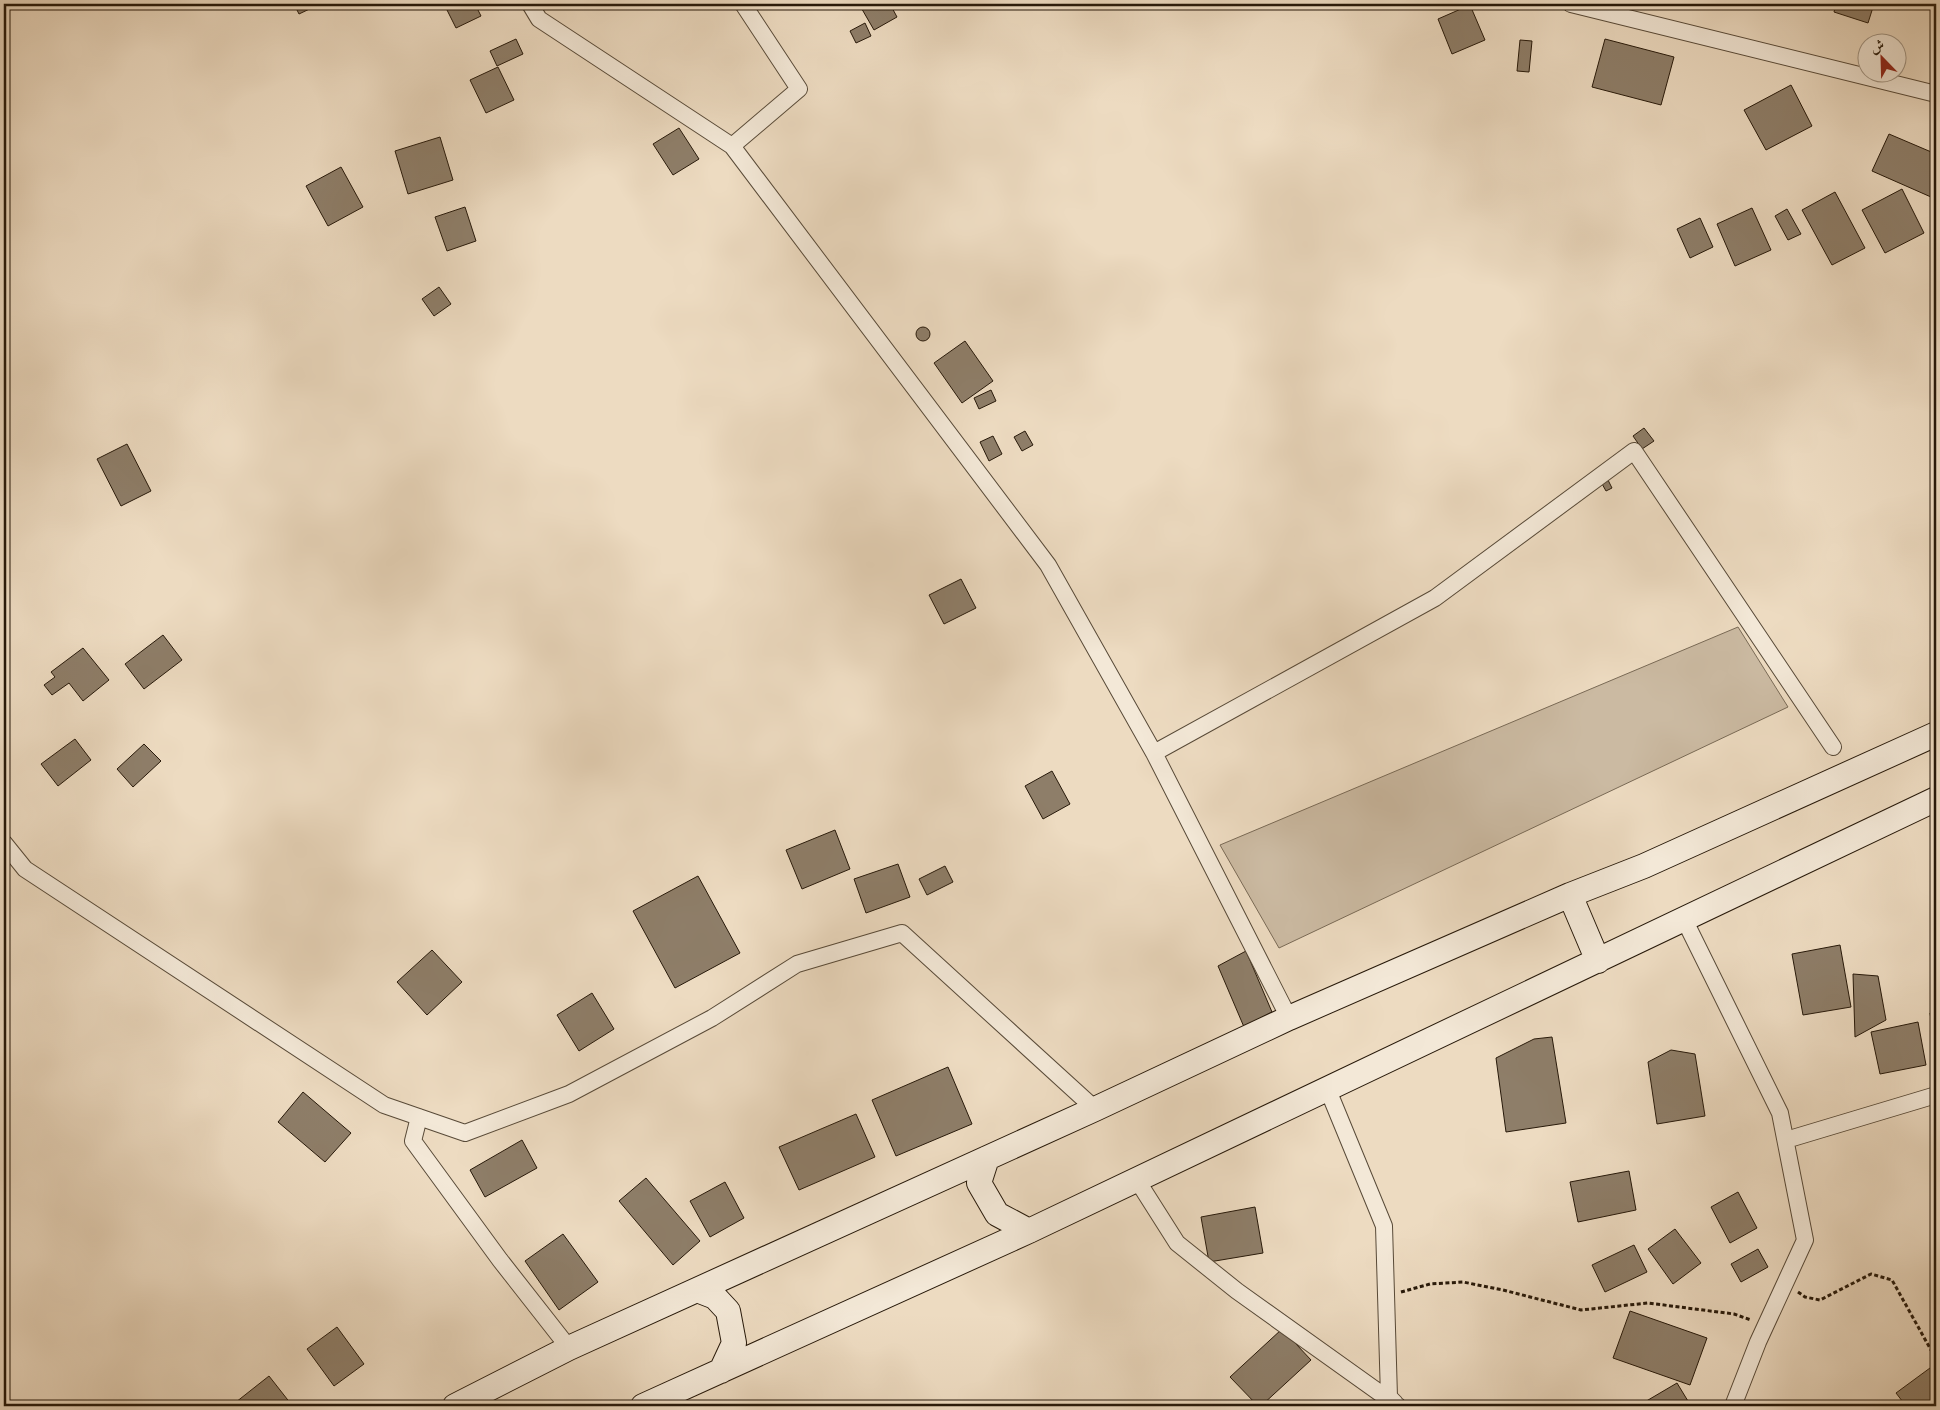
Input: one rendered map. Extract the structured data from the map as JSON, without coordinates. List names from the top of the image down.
{
  "north": "top left"
}
